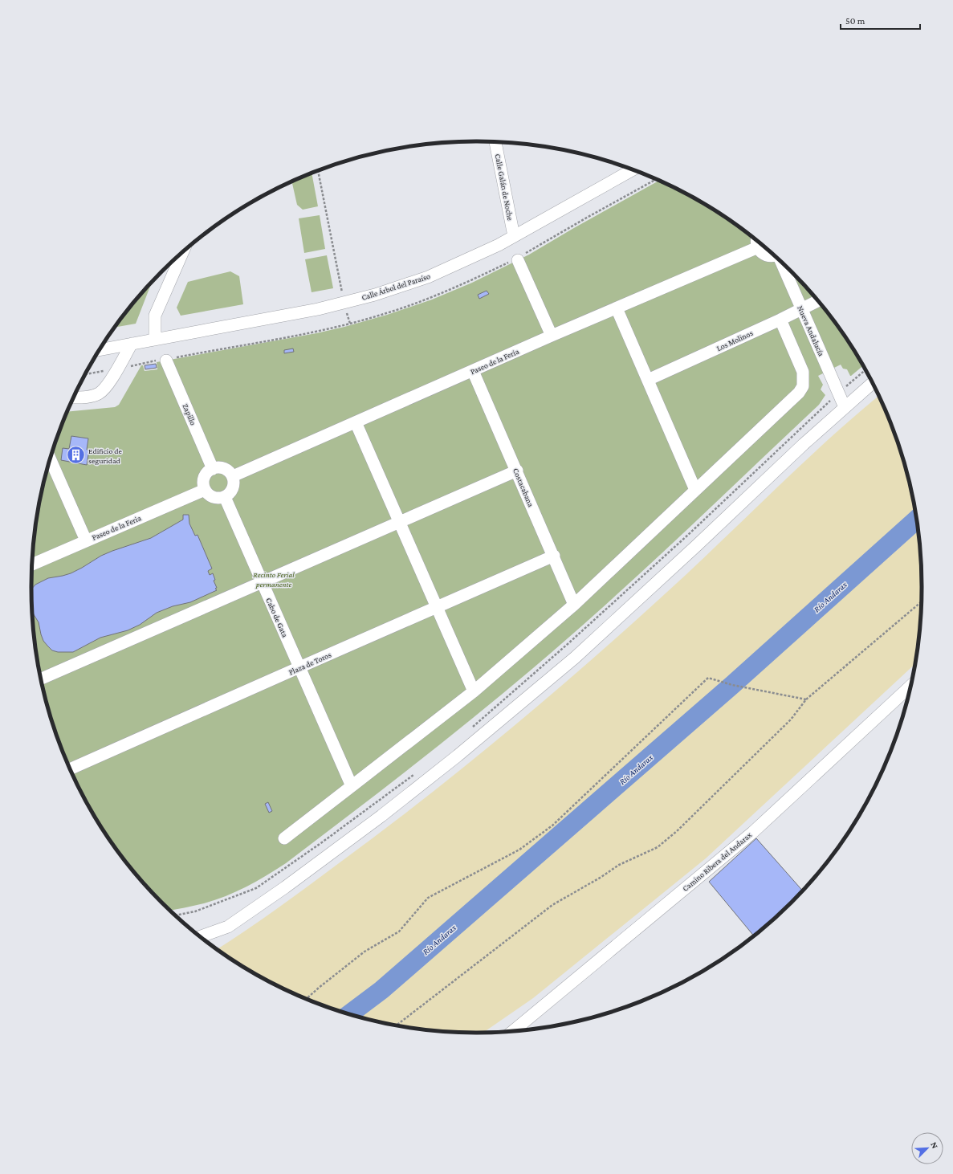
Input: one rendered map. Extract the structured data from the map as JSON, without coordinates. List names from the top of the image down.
{
  "streets": {
    "street": [
      "Calle Galán de Noche",
      "Calle Árbol del Paraíso",
      "Nueva Andalucía",
      "Los Molinos",
      "Paseo de la Feria",
      "Zapillo",
      "Costacabana",
      "Cabo de Gata",
      "Plaza de Toros",
      "Camino Ribera del Andarax"
    ]
  },
  "crossings": [
    ["Calle Galán de Noche", "Calle Árbol del Paraíso"],
    ["Nueva Andalucía", "Los Molinos"],
    ["Paseo de la Feria", "Zapillo"],
    ["Paseo de la Feria", "Costacabana"],
    ["Paseo de la Feria", "Cabo de Gata"],
    ["Zapillo", "Cabo de Gata"],
    ["Costacabana", "Plaza de Toros"],
    ["Cabo de Gata", "Plaza de Toros"]
  ],
  "water": ["Río Andarax"],
  "parks": ["Recinto Ferial permanente"],
  "places": {
    "building": ["Edificio de seguridad"]
  },
  "scale_bar": "50 m",
  "north": "top right"
}
